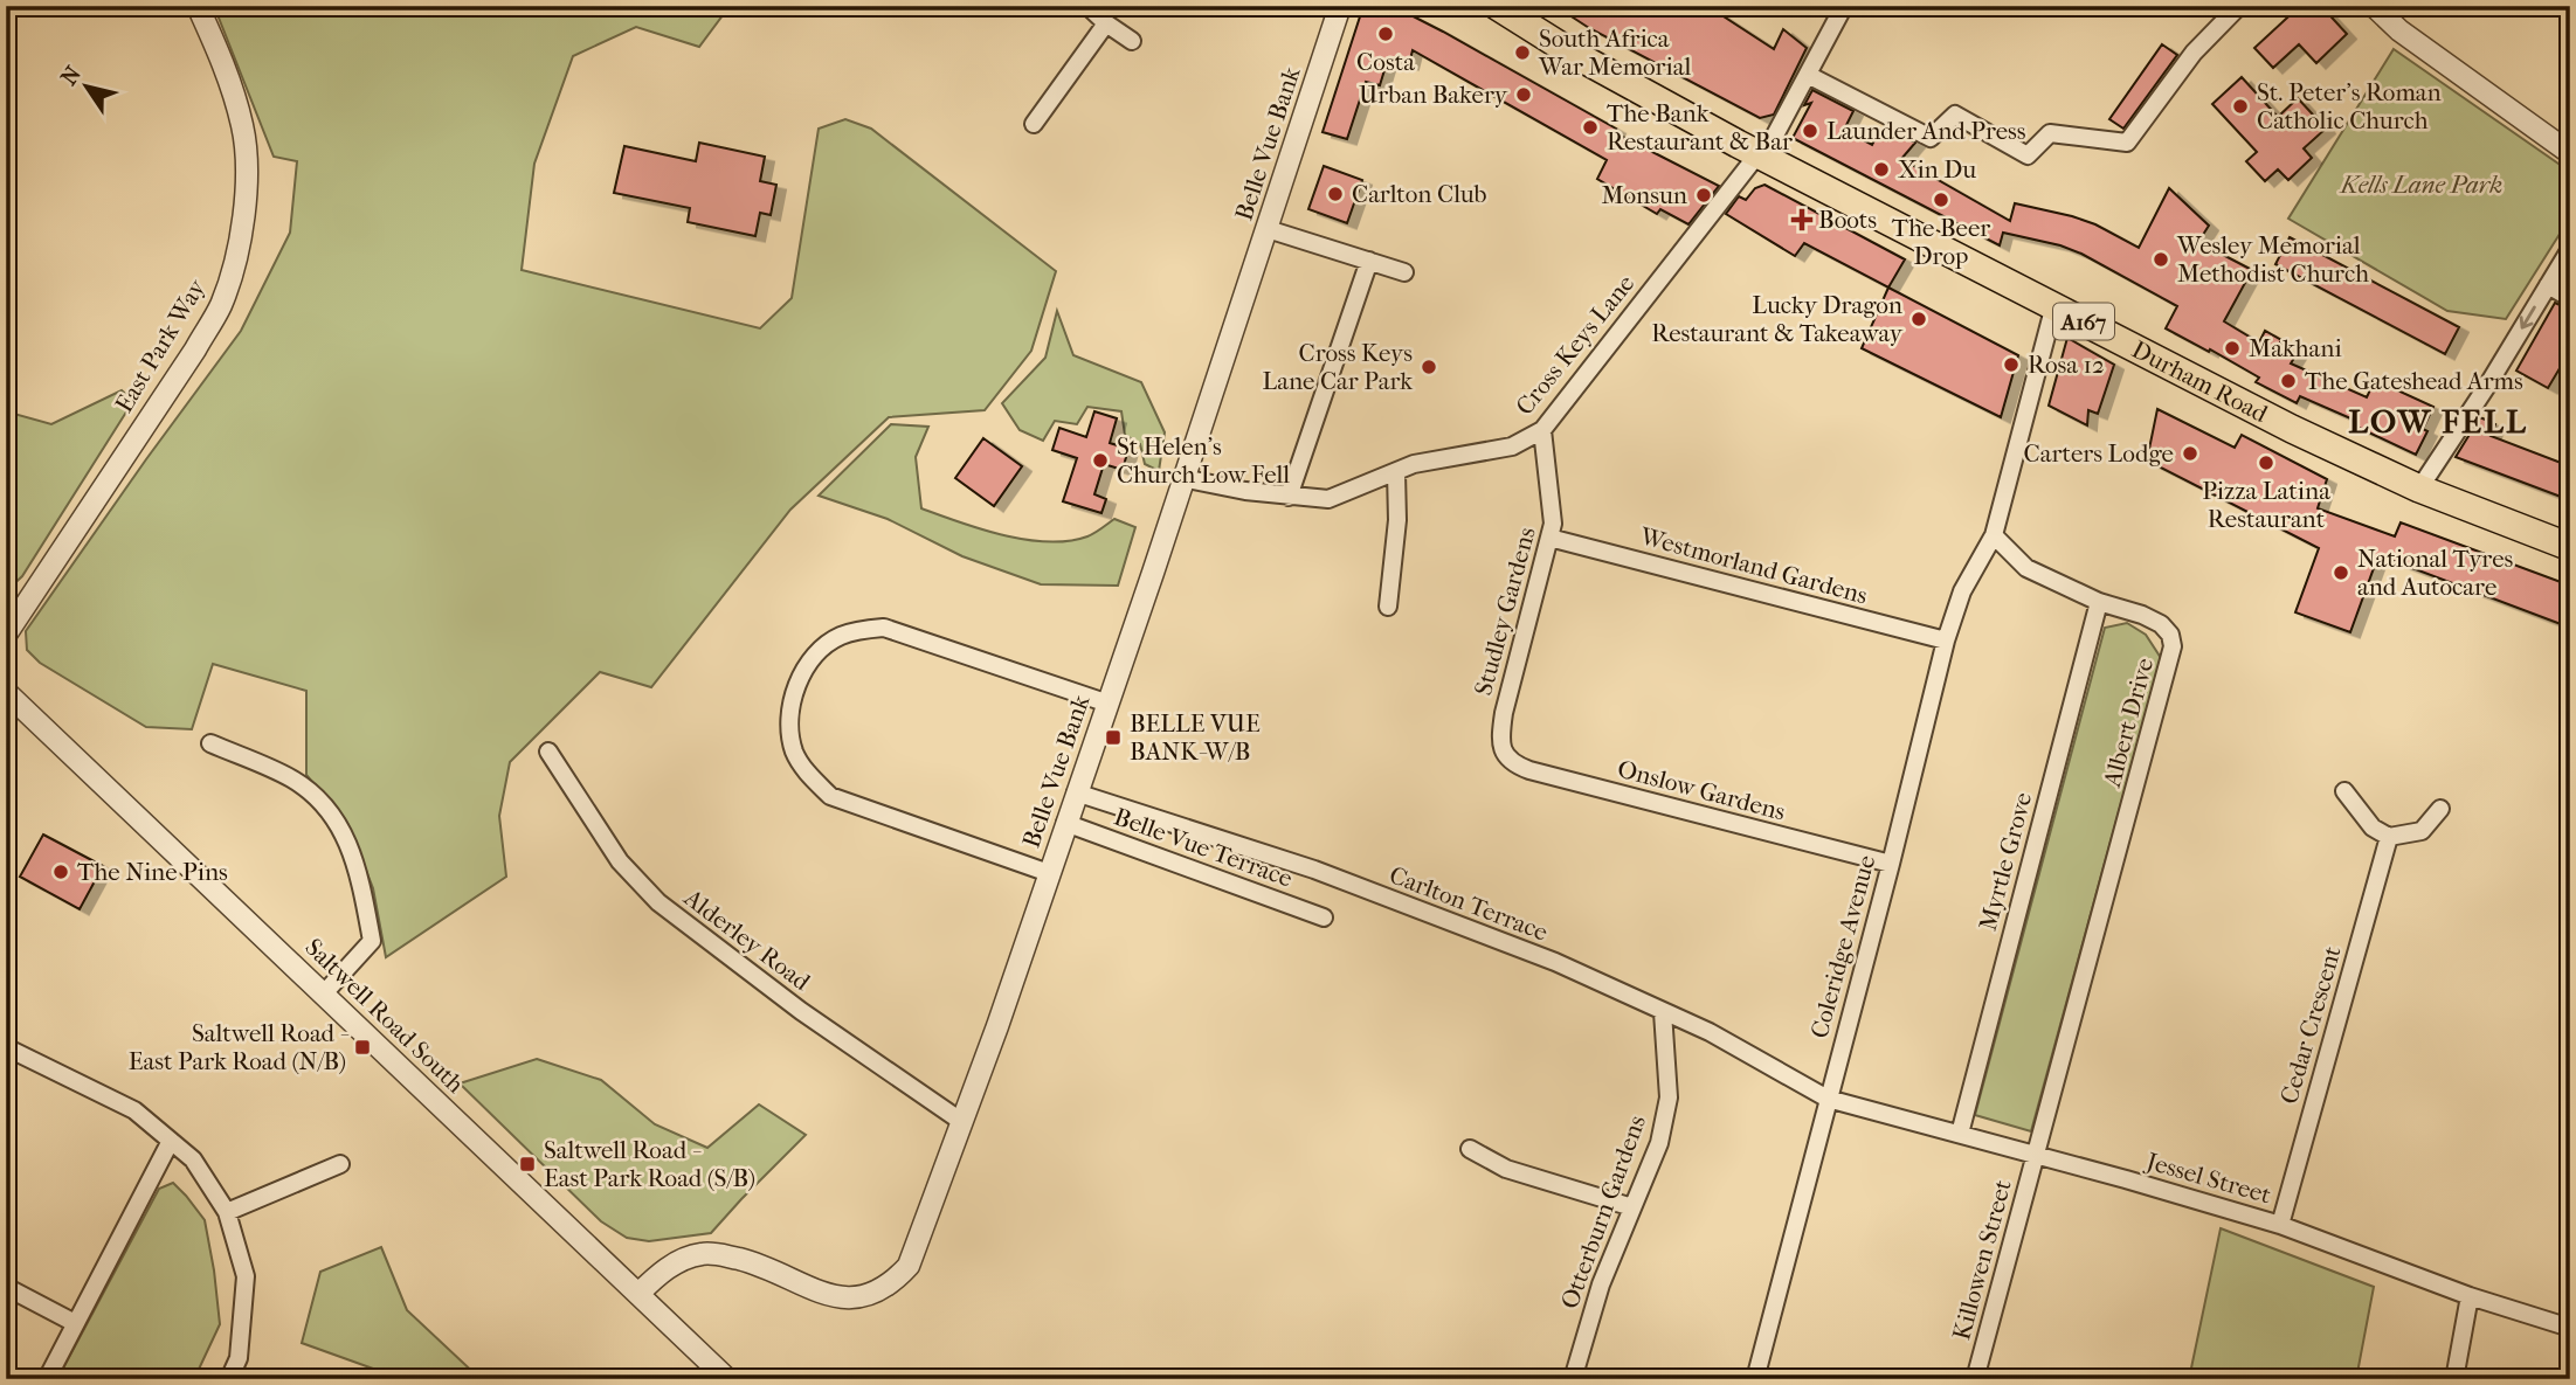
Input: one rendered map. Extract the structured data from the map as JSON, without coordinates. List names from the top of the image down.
{
  "streets": {
    "main road": ["A167", "Durham Road"],
    "street": [
      "Belle Vue Bank",
      "Cross Keys Lane",
      "East Park Way",
      "Westmorland Gardens",
      "Studley Gardens",
      "Albert Drive",
      "Onslow Gardens",
      "Belle Vue Terrace",
      "Myrtle Grove",
      "Carlton Terrace",
      "Alderley Road",
      "Coleridge Avenue",
      "Saltwell Road South",
      "Cedar Crescent",
      "Jessel Street",
      "Otterburn Gardens",
      "Killowen Street"
    ]
  },
  "crossings": [
    ["Belle Vue Bank", "Cross Keys Lane"],
    ["Belle Vue Bank", "Belle Vue Terrace"],
    ["Belle Vue Bank", "Carlton Terrace"],
    ["Belle Vue Bank", "Alderley Road"],
    ["Belle Vue Bank", "Saltwell Road South"],
    ["Cross Keys Lane", "Durham Road"],
    ["Cross Keys Lane", "Studley Gardens"],
    ["Westmorland Gardens", "Studley Gardens"],
    ["Westmorland Gardens", "Coleridge Avenue"],
    ["Studley Gardens", "Onslow Gardens"],
    ["Albert Drive", "Myrtle Grove"],
    ["Albert Drive", "Coleridge Avenue"],
    ["Albert Drive", "Jessel Street"],
    ["Albert Drive", "Killowen Street"],
    ["Onslow Gardens", "Coleridge Avenue"],
    ["Myrtle Grove", "Jessel Street"],
    ["Carlton Terrace", "Coleridge Avenue"],
    ["Carlton Terrace", "Jessel Street"],
    ["Carlton Terrace", "Otterburn Gardens"],
    ["Coleridge Avenue", "Jessel Street"],
    ["Cedar Crescent", "Jessel Street"],
    ["Jessel Street", "Killowen Street"]
  ],
  "districts": ["LOW FELL"],
  "parks": ["Kells Lane Park"],
  "places": {
    "other": [
      "Costa",
      "South Africa War Memorial",
      "Urban Bakery",
      "St. Peter's Roman Catholic Church",
      "The Bank Restaurant & Bar",
      "Launder And Press",
      "Xin Du",
      "Carlton Club",
      "Monsun",
      "The Beer Drop",
      "Wesley Memorial Methodist Church",
      "Lucky Dragon Restaurant & Takeaway",
      "Makhani",
      "Rosa 12",
      "Cross Keys Lane Car Park",
      "The Gateshead Arms",
      "Carters Lodge",
      "St Helen's Church Low Fell",
      "Pizza Latina Restaurant",
      "National Tyres and Autocare",
      "The Nine Pins"
    ],
    "health": ["Boots"],
    "transit": ["BELLE VUE BANK-W/B", "Saltwell Road - East Park Road (N/B)", "Saltwell Road - East Park Road (S/B)"]
  },
  "north": "top left"
}
